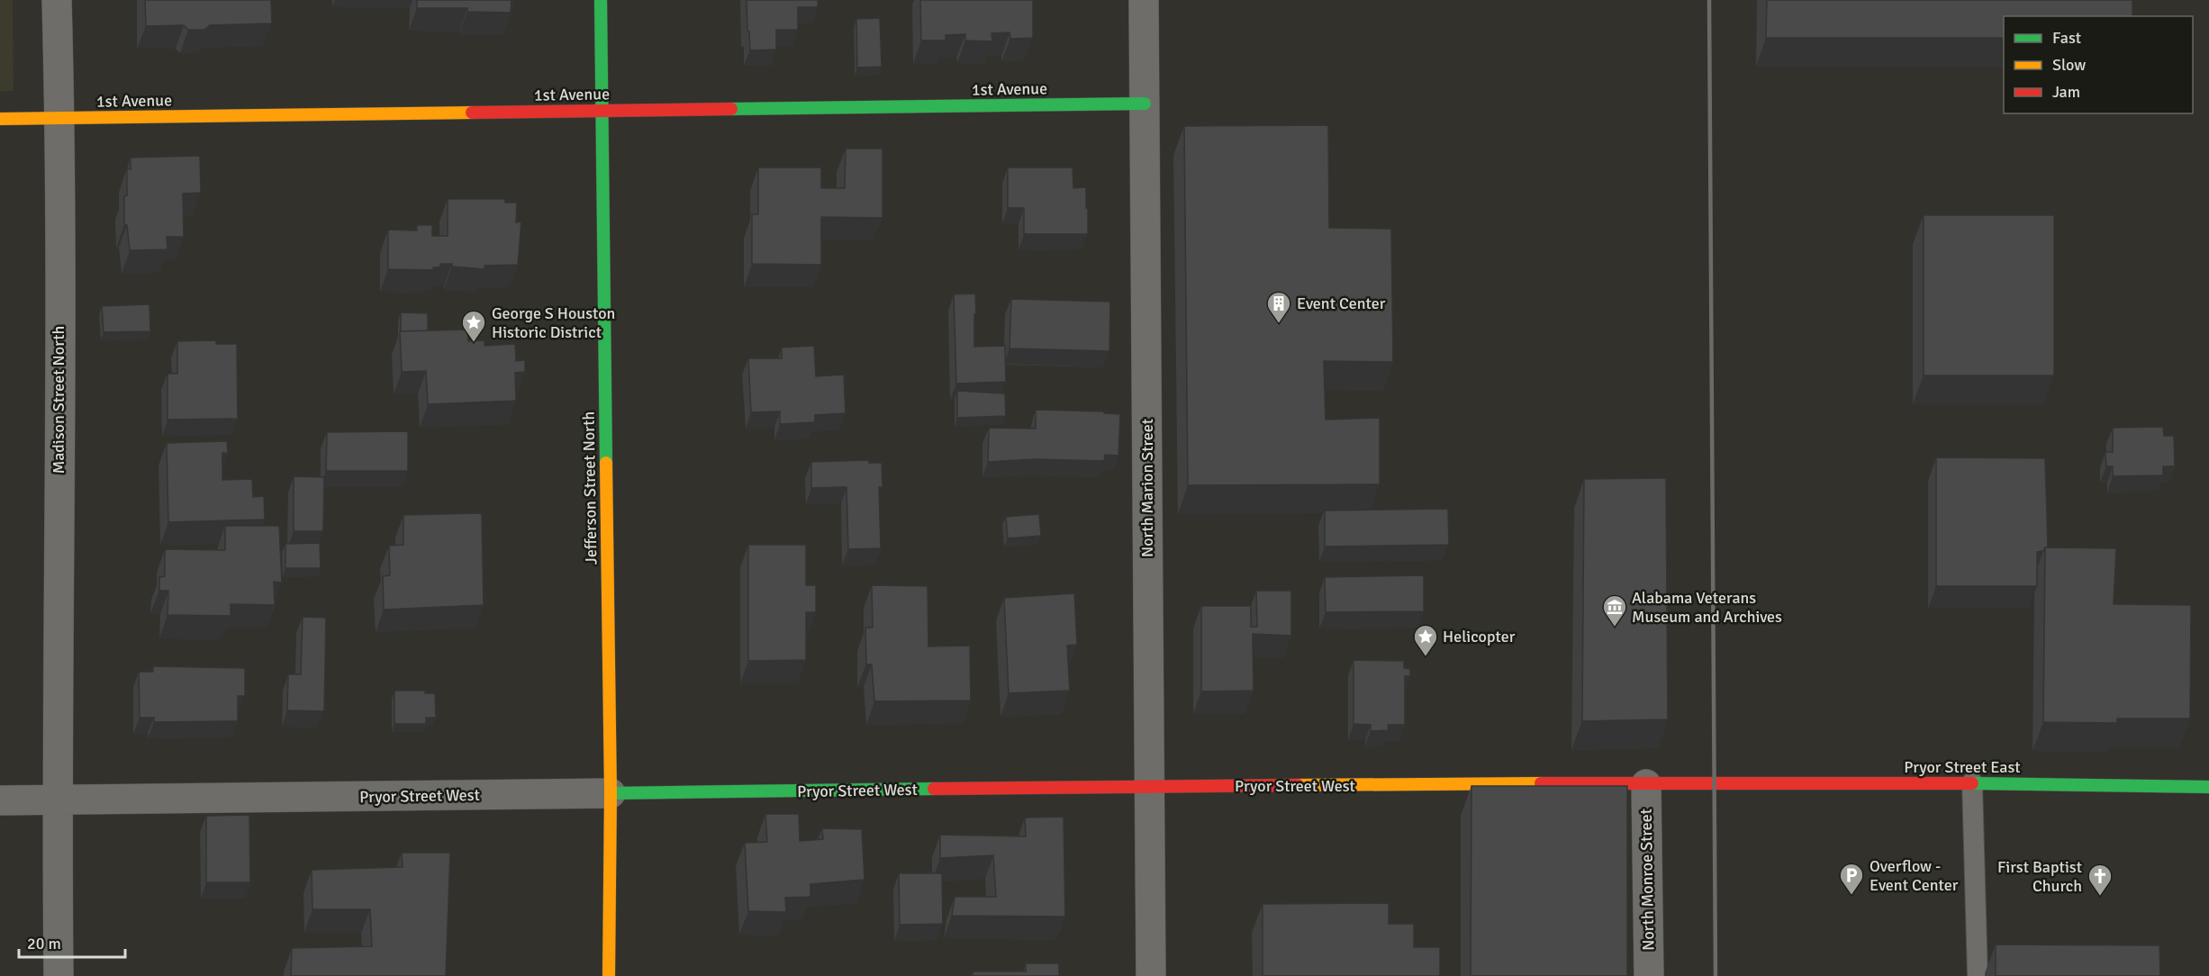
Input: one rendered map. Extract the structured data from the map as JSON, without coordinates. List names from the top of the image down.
{
  "streets": {
    "street": [
      "1st Avenue",
      "Madison Street North",
      "Jefferson Street North",
      "North Marion Street",
      "Pryor Street East",
      "Pryor Street West",
      "North Monroe Street"
    ]
  },
  "crossings": [
    ["1st Avenue", "Madison Street North"],
    ["1st Avenue", "Jefferson Street North"],
    ["1st Avenue", "North Marion Street"],
    ["Madison Street North", "Pryor Street West"],
    ["Jefferson Street North", "Pryor Street West"],
    ["North Marion Street", "Pryor Street West"],
    ["Pryor Street East", "Pryor Street West"],
    ["Pryor Street West", "North Monroe Street"]
  ],
  "places": {
    "building": ["Event Center"],
    "place": ["George S Houston Historic District", "Helicopter"],
    "museum": ["Alabama Veterans Museum and Archives"],
    "parking": ["Overflow - Event Center"],
    "church": ["First Baptist Church"]
  },
  "legend": ["Fast", "Slow", "Jam"],
  "scale_bar": "20 m"
}
